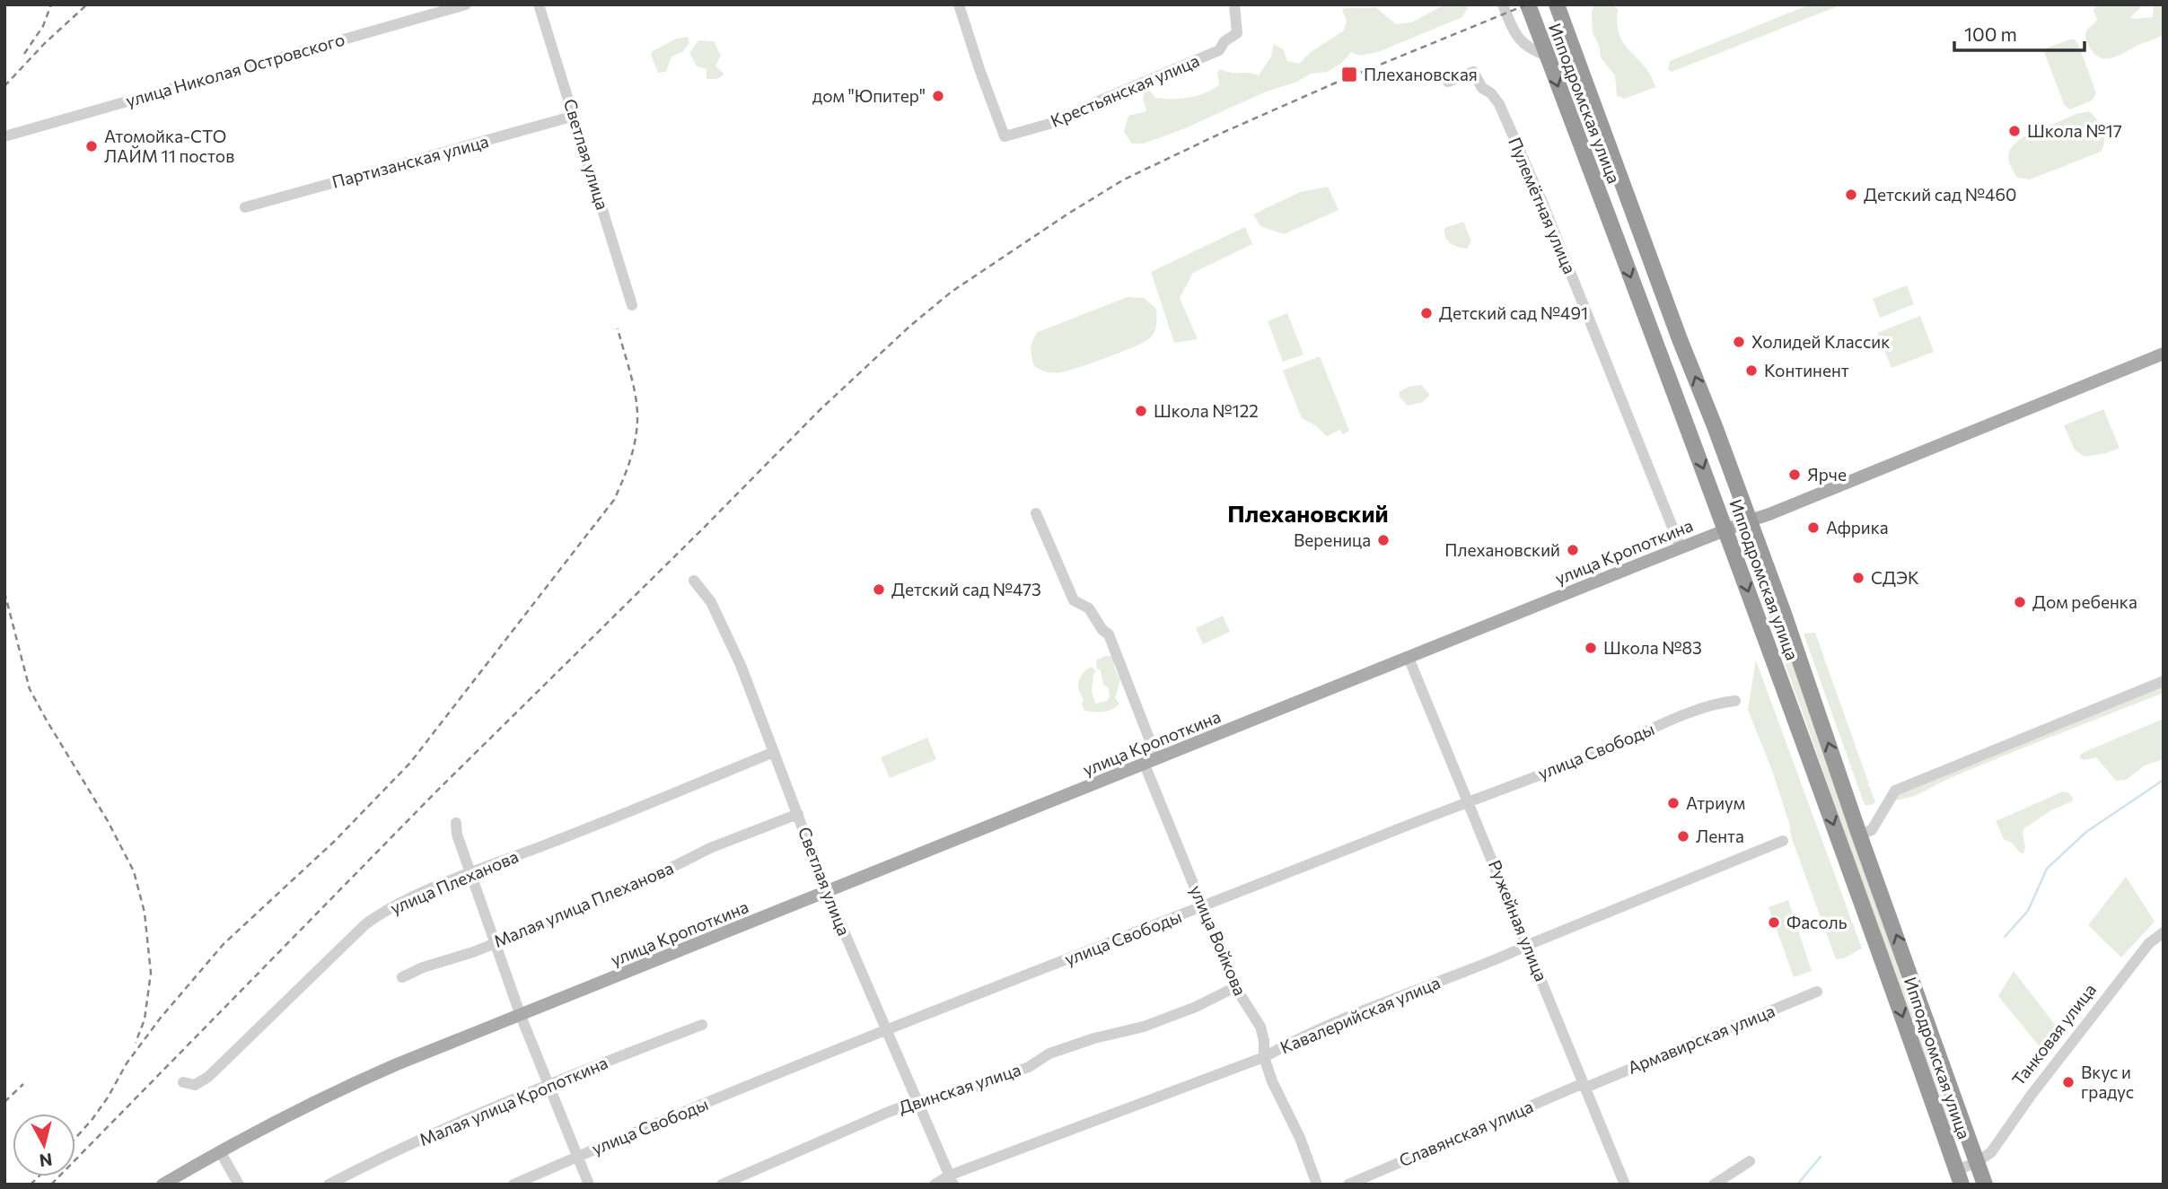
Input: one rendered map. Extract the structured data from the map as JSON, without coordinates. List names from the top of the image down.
{
  "streets": {
    "highway": ["Ипподромская улица"],
    "main road": ["улица Кропоткина"],
    "street": [
      "улица Николая Островского",
      "Крестьянская улица",
      "Светлая улица",
      "Партизанская улица",
      "Пулемётная улица",
      "улица Свободы",
      "улица Плеханова",
      "Малая улица Плеханова",
      "Ружейная улица",
      "улица Войкова",
      "Кавалерийская улица",
      "Танковая улица",
      "Армавирская улица",
      "Двинская улица",
      "Малая улица Кропоткина",
      "Славянская улица"
    ]
  },
  "crossings": [
    ["Ипподромская улица", "улица Кропоткина"],
    ["Ипподромская улица", "Танковая улица"],
    ["Светлая улица", "Партизанская улица"],
    ["Светлая улица", "улица Кропоткина"],
    ["Светлая улица", "улица Свободы"],
    ["Светлая улица", "улица Плеханова"],
    ["Светлая улица", "Малая улица Плеханова"],
    ["Светлая улица", "Кавалерийская улица"],
    ["Светлая улица", "Двинская улица"],
    ["Пулемётная улица", "улица Кропоткина"],
    ["улица Кропоткина", "Ружейная улица"],
    ["улица Кропоткина", "улица Войкова"],
    ["улица Свободы", "Ружейная улица"],
    ["улица Свободы", "улица Войкова"],
    ["Ружейная улица", "Кавалерийская улица"],
    ["Ружейная улица", "Армавирская улица"],
    ["Ружейная улица", "Славянская улица"],
    ["улица Войкова", "Кавалерийская улица"],
    ["улица Войкова", "Двинская улица"],
    ["Армавирская улица", "Славянская улица"]
  ],
  "districts": ["Плехановский"],
  "places": {
    "transit": ["Плехановская"],
    "other": [
      "дом \"Юпитер\"",
      "Школа №17",
      "Атомойка-СТО ЛАЙМ 11 постов",
      "Детский сад №460",
      "Детский сад №491",
      "Холидей Классик",
      "Континент",
      "Школа №122",
      "Ярче",
      "Африка",
      "Вереница",
      "Плехановский",
      "СДЭК",
      "Детский сад №473",
      "Дом ребенка",
      "Школа №83",
      "Атриум",
      "Лента",
      "Фасоль",
      "Вкус и градус"
    ]
  },
  "scale_bar": "100 m",
  "north": "bottom"
}
